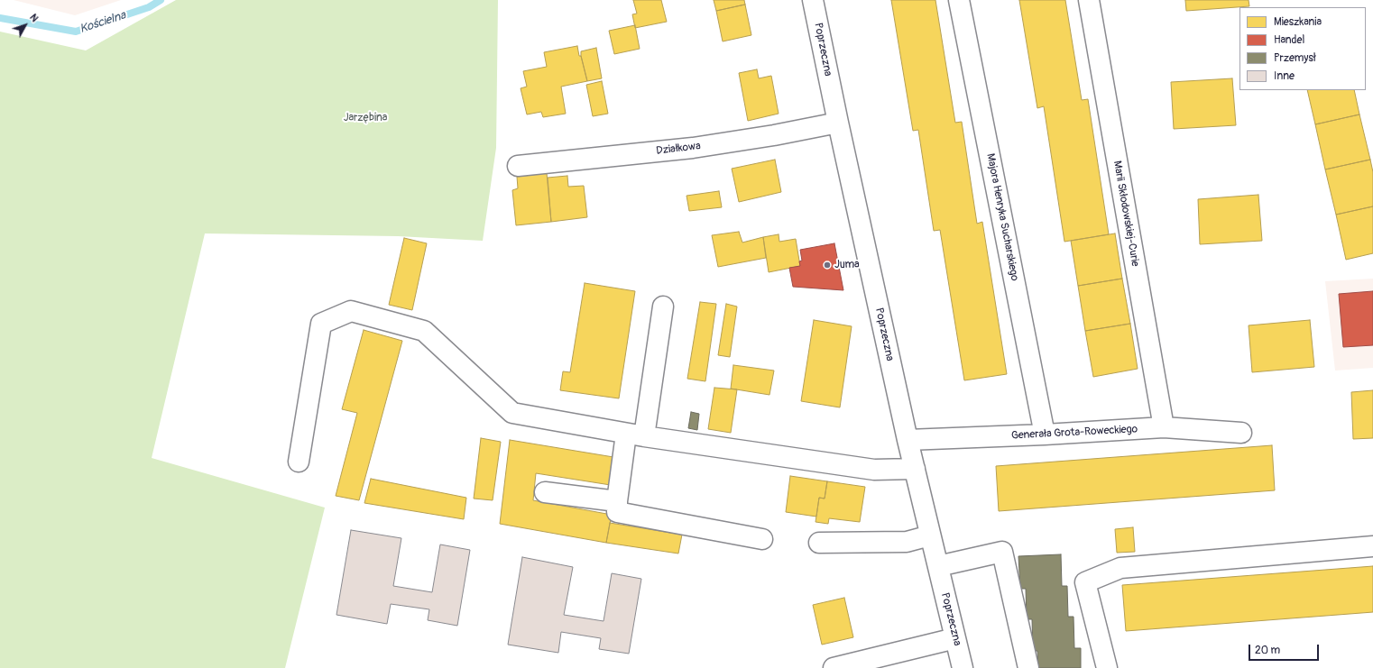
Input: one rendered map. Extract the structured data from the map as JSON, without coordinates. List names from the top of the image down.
{
  "streets": {
    "street": [
      "Poprzeczna",
      "Działkowa",
      "Marii Skłodowskiej-Curie",
      "Majora Henryka Sucharskiego",
      "Generała Grota-Roweckiego"
    ]
  },
  "crossings": [
    ["Poprzeczna", "Działkowa"],
    ["Poprzeczna", "Generała Grota-Roweckiego"],
    ["Marii Skłodowskiej-Curie", "Generała Grota-Roweckiego"],
    ["Majora Henryka Sucharskiego", "Generała Grota-Roweckiego"]
  ],
  "water": ["Kościelna"],
  "parks": ["Jarzębina"],
  "places": ["Juma"],
  "legend": [
    "Mieszkania",
    "Handel",
    "Przemysł",
    "Inne"
  ],
  "scale_bar": "20 m",
  "north": "top right"
}
